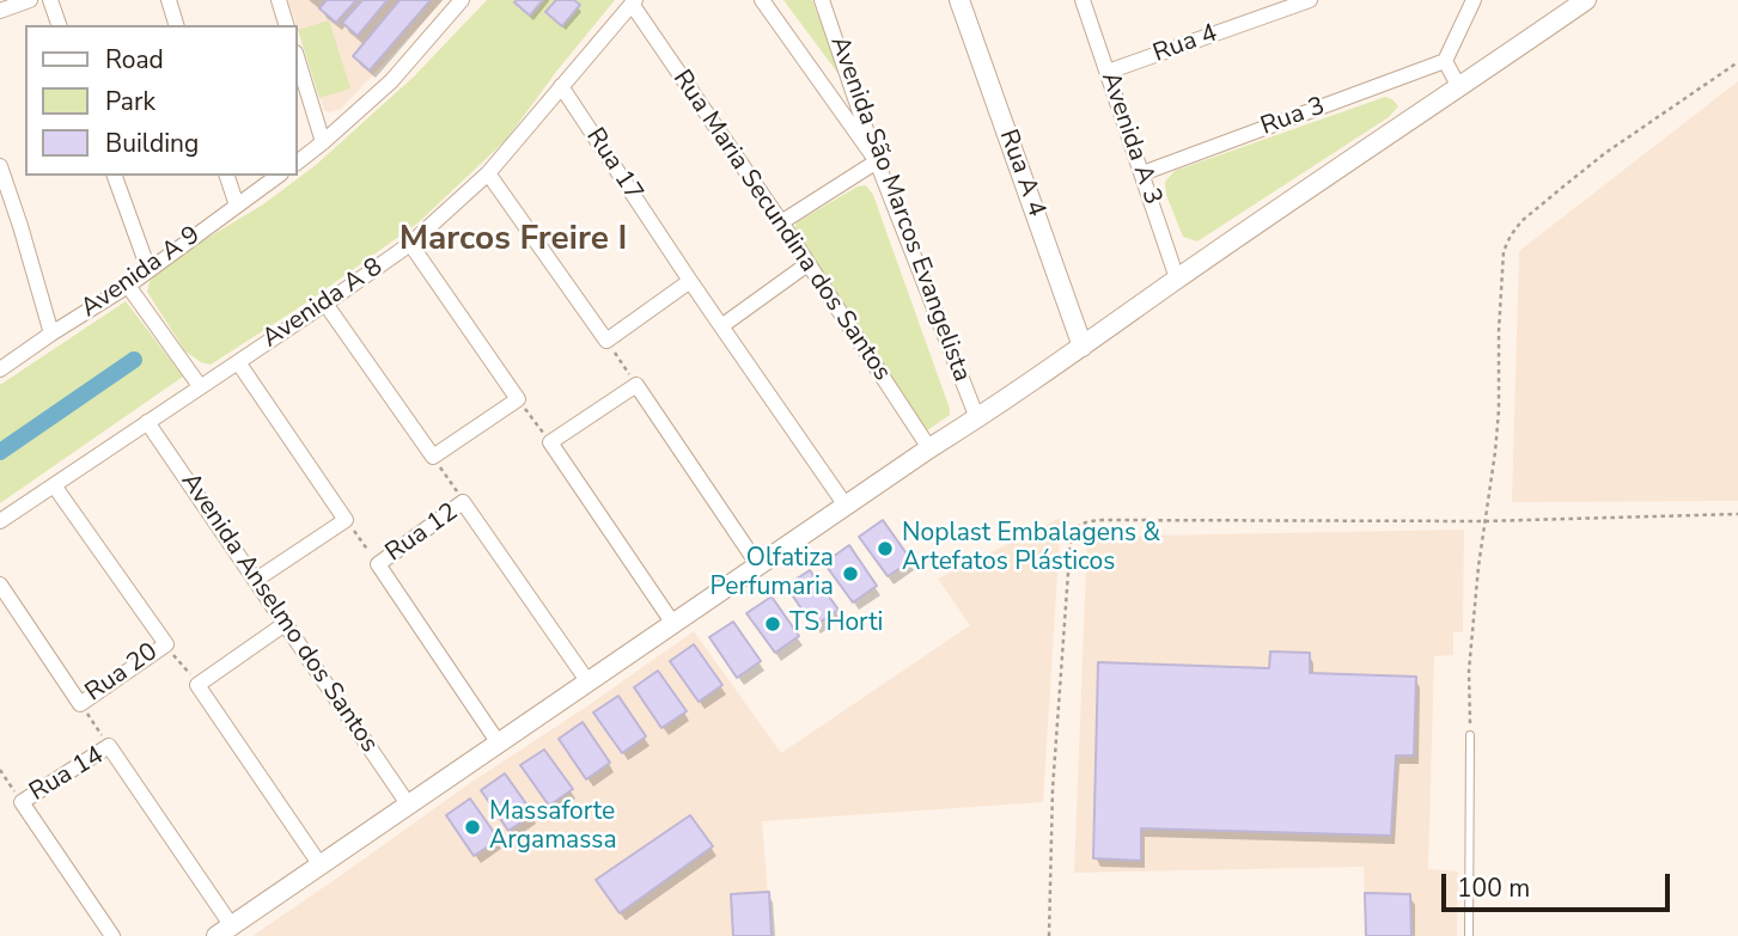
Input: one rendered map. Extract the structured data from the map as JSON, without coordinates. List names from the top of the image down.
{
  "streets": {
    "street": [
      "Rua 4",
      "Rua 3",
      "Avenida A 3",
      "Rua 17",
      "Rua A 4",
      "Avenida São Marcos Evangelista",
      "Rua Maria Secundina dos Santos",
      "Avenida A 9",
      "Avenida A 8",
      "Rua 12",
      "Avenida Anselmo dos Santos",
      "Rua 20",
      "Rua 14"
    ]
  },
  "crossings": [
    ["Rua 4", "Avenida A 3"],
    ["Rua 3", "Avenida A 3"],
    ["Rua 17", "Avenida A 8"],
    ["Rua Maria Secundina dos Santos", "Avenida A 8"],
    ["Avenida A 8", "Avenida Anselmo dos Santos"],
    ["Avenida A 8", "Rua 20"]
  ],
  "districts": ["Marcos Freire I"],
  "places": [
    "Noplast Embalagens & Artefatos Plásticos",
    "Olfatiza Perfumaria",
    "TS Horti",
    "Massaforte Argamassa"
  ],
  "legend": ["Road", "Park", "Building"],
  "scale_bar": "100 m"
}
